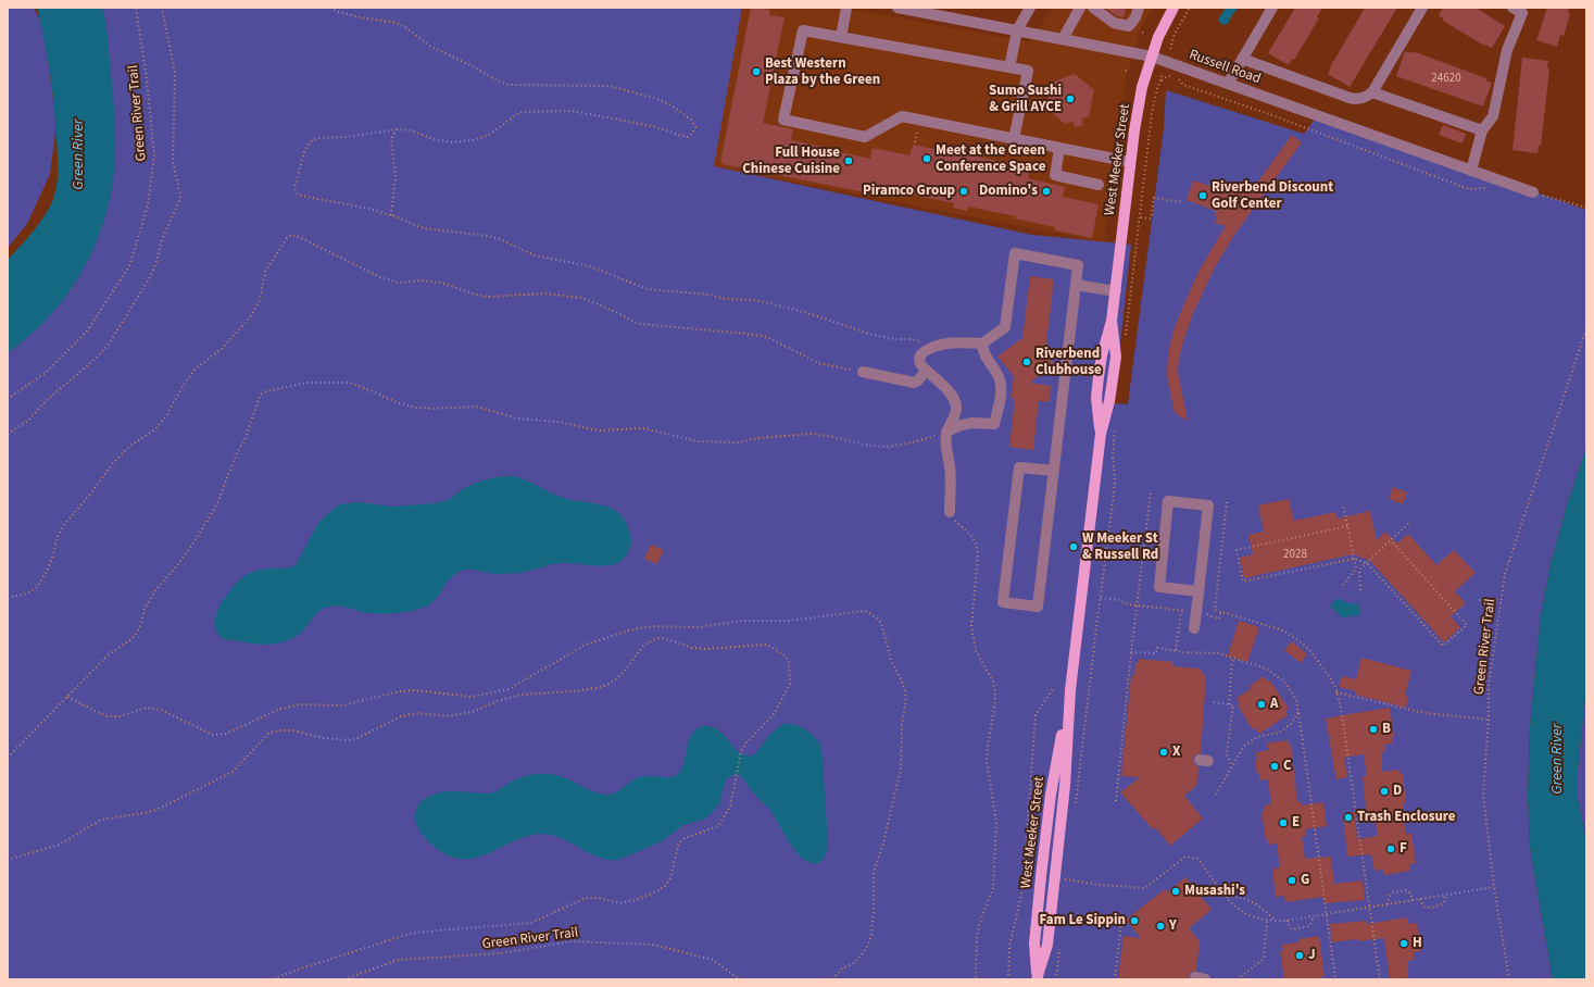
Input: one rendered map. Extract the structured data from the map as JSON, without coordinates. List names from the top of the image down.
{
  "streets": {
    "main road": ["West Meeker Street"],
    "street": ["Russell Road"],
    "path": ["Green River Trail"]
  },
  "crossings": [
    ["Russell Road", "West Meeker Street"]
  ],
  "water": ["Green River"],
  "places": [
    "Best Western Plaza by the Green",
    "Sumo Sushi & Grill AYCE",
    "Meet at the Green Conference Space",
    "Full House Chinese Cuisine",
    "Piramco Group",
    "Domino's",
    "Riverbend Discount Golf Center",
    "Riverbend Clubhouse",
    "W Meeker St & Russell Rd",
    "A",
    "B",
    "X",
    "C",
    "D",
    "Trash Enclosure",
    "E",
    "F",
    "G",
    "Musashi's",
    "Fam Le Sippin",
    "Y",
    "H",
    "J"
  ],
  "house_numbers": ["24620", "2028"]
}
